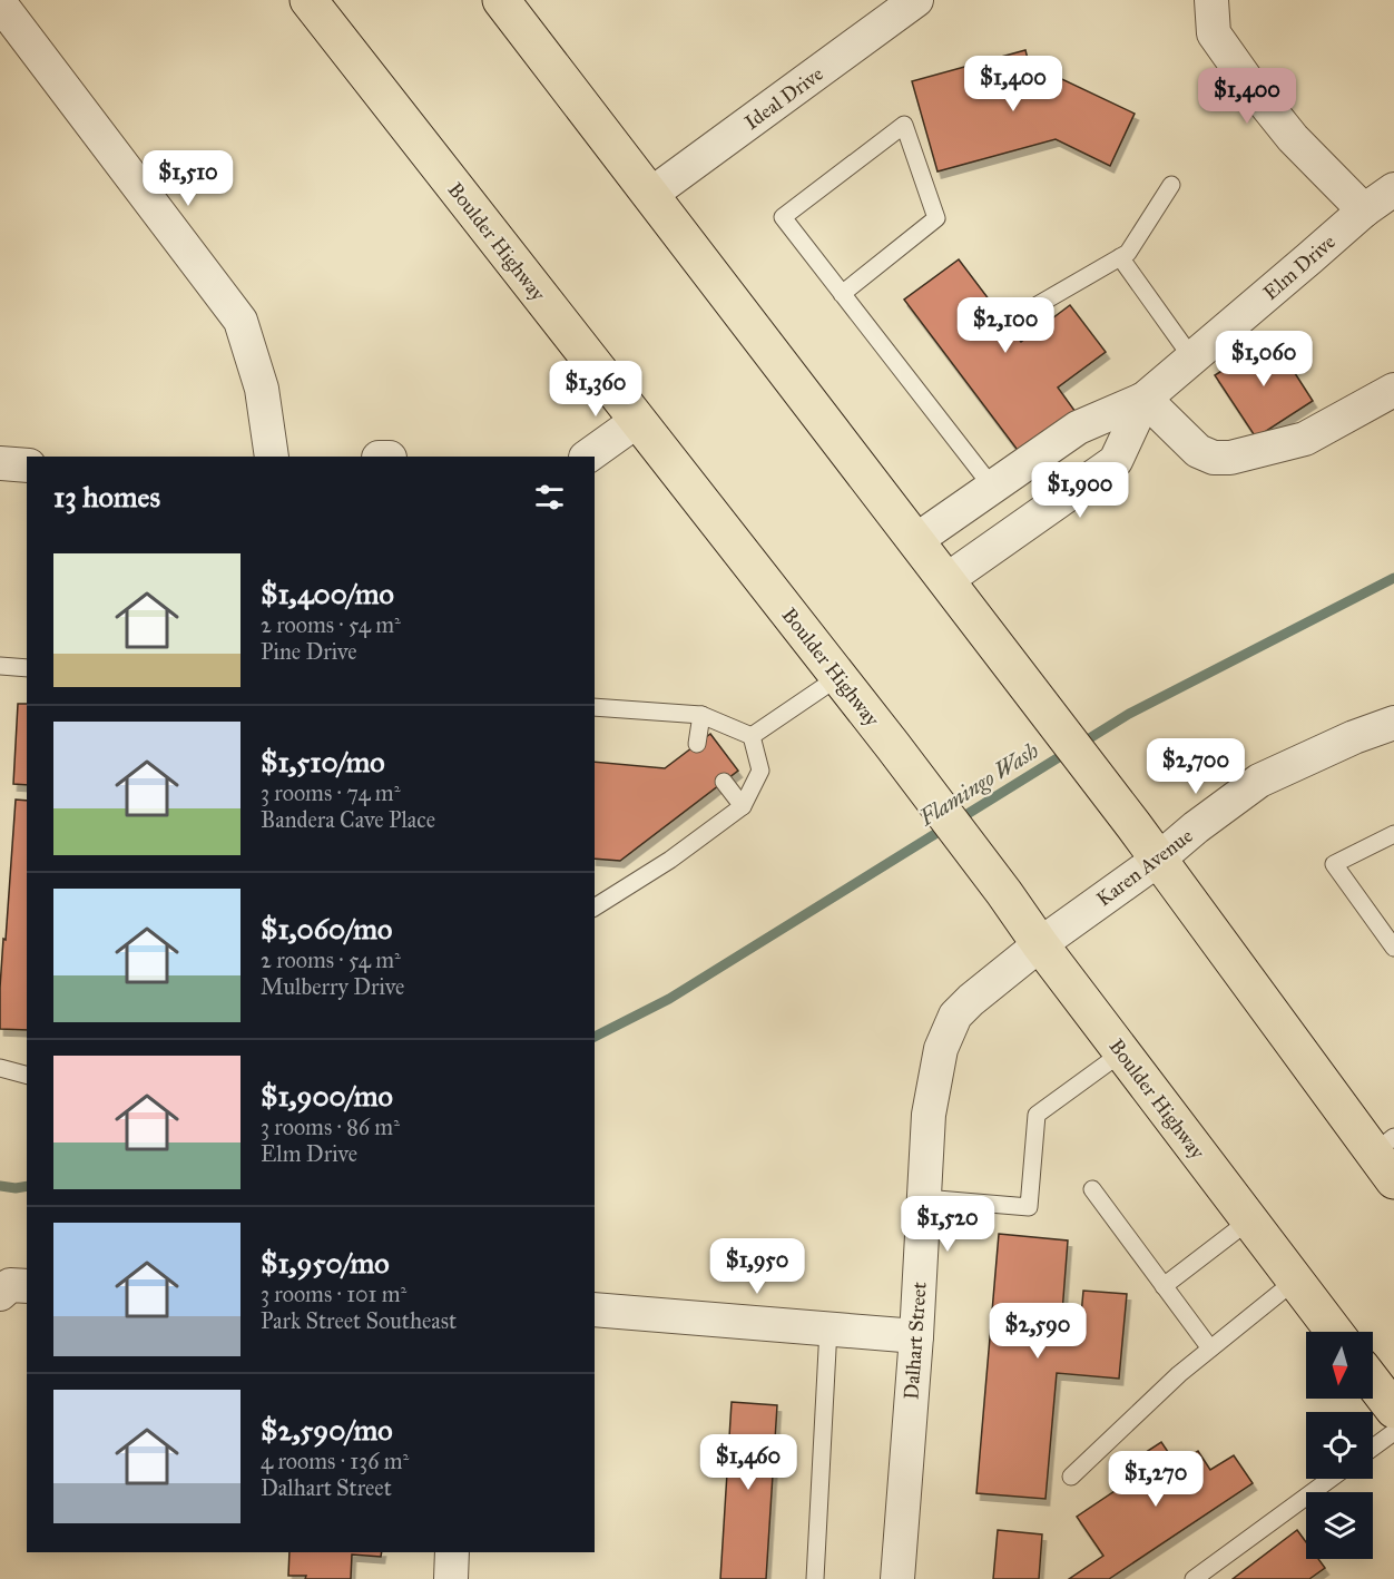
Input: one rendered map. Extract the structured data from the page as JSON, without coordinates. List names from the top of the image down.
{
  "streets": {
    "main road": ["Boulder Highway"],
    "street": [
      "Ideal Drive",
      "Elm Drive",
      "Karen Avenue",
      "Dalhart Street"
    ]
  },
  "crossings": [
    ["Boulder Highway", "Karen Avenue"],
    ["Boulder Highway", "Dalhart Street"],
    ["Karen Avenue", "Dalhart Street"]
  ],
  "water": ["Flamingo Wash"],
  "north": "bottom",
  "page": {
    "price": [
      "$1,400",
      "$1,400",
      "$1,510",
      "$2,100",
      "$1,060",
      "$1,360",
      "$1,900",
      "$2,700",
      "$1,520",
      "$1,950",
      "$2,590",
      "$1,460",
      "$1,270"
    ],
    "heading": "13 homes",
    "list": [
      {
        "name": "$1,400/mo",
        "note": "2 rooms · 54 m² · Pine Drive"
      },
      {
        "name": "$1,510/mo",
        "note": "3 rooms · 74 m² · Bandera Cave Place"
      },
      {
        "name": "$1,060/mo",
        "note": "2 rooms · 54 m² · Mulberry Drive"
      },
      {
        "name": "$1,900/mo",
        "note": "3 rooms · 86 m² · Elm Drive"
      },
      {
        "name": "$1,950/mo",
        "note": "3 rooms · 101 m² · Park Street Southeast"
      },
      {
        "name": "$2,590/mo",
        "note": "4 rooms · 136 m² · Dalhart Street"
      }
    ]
  }
}
